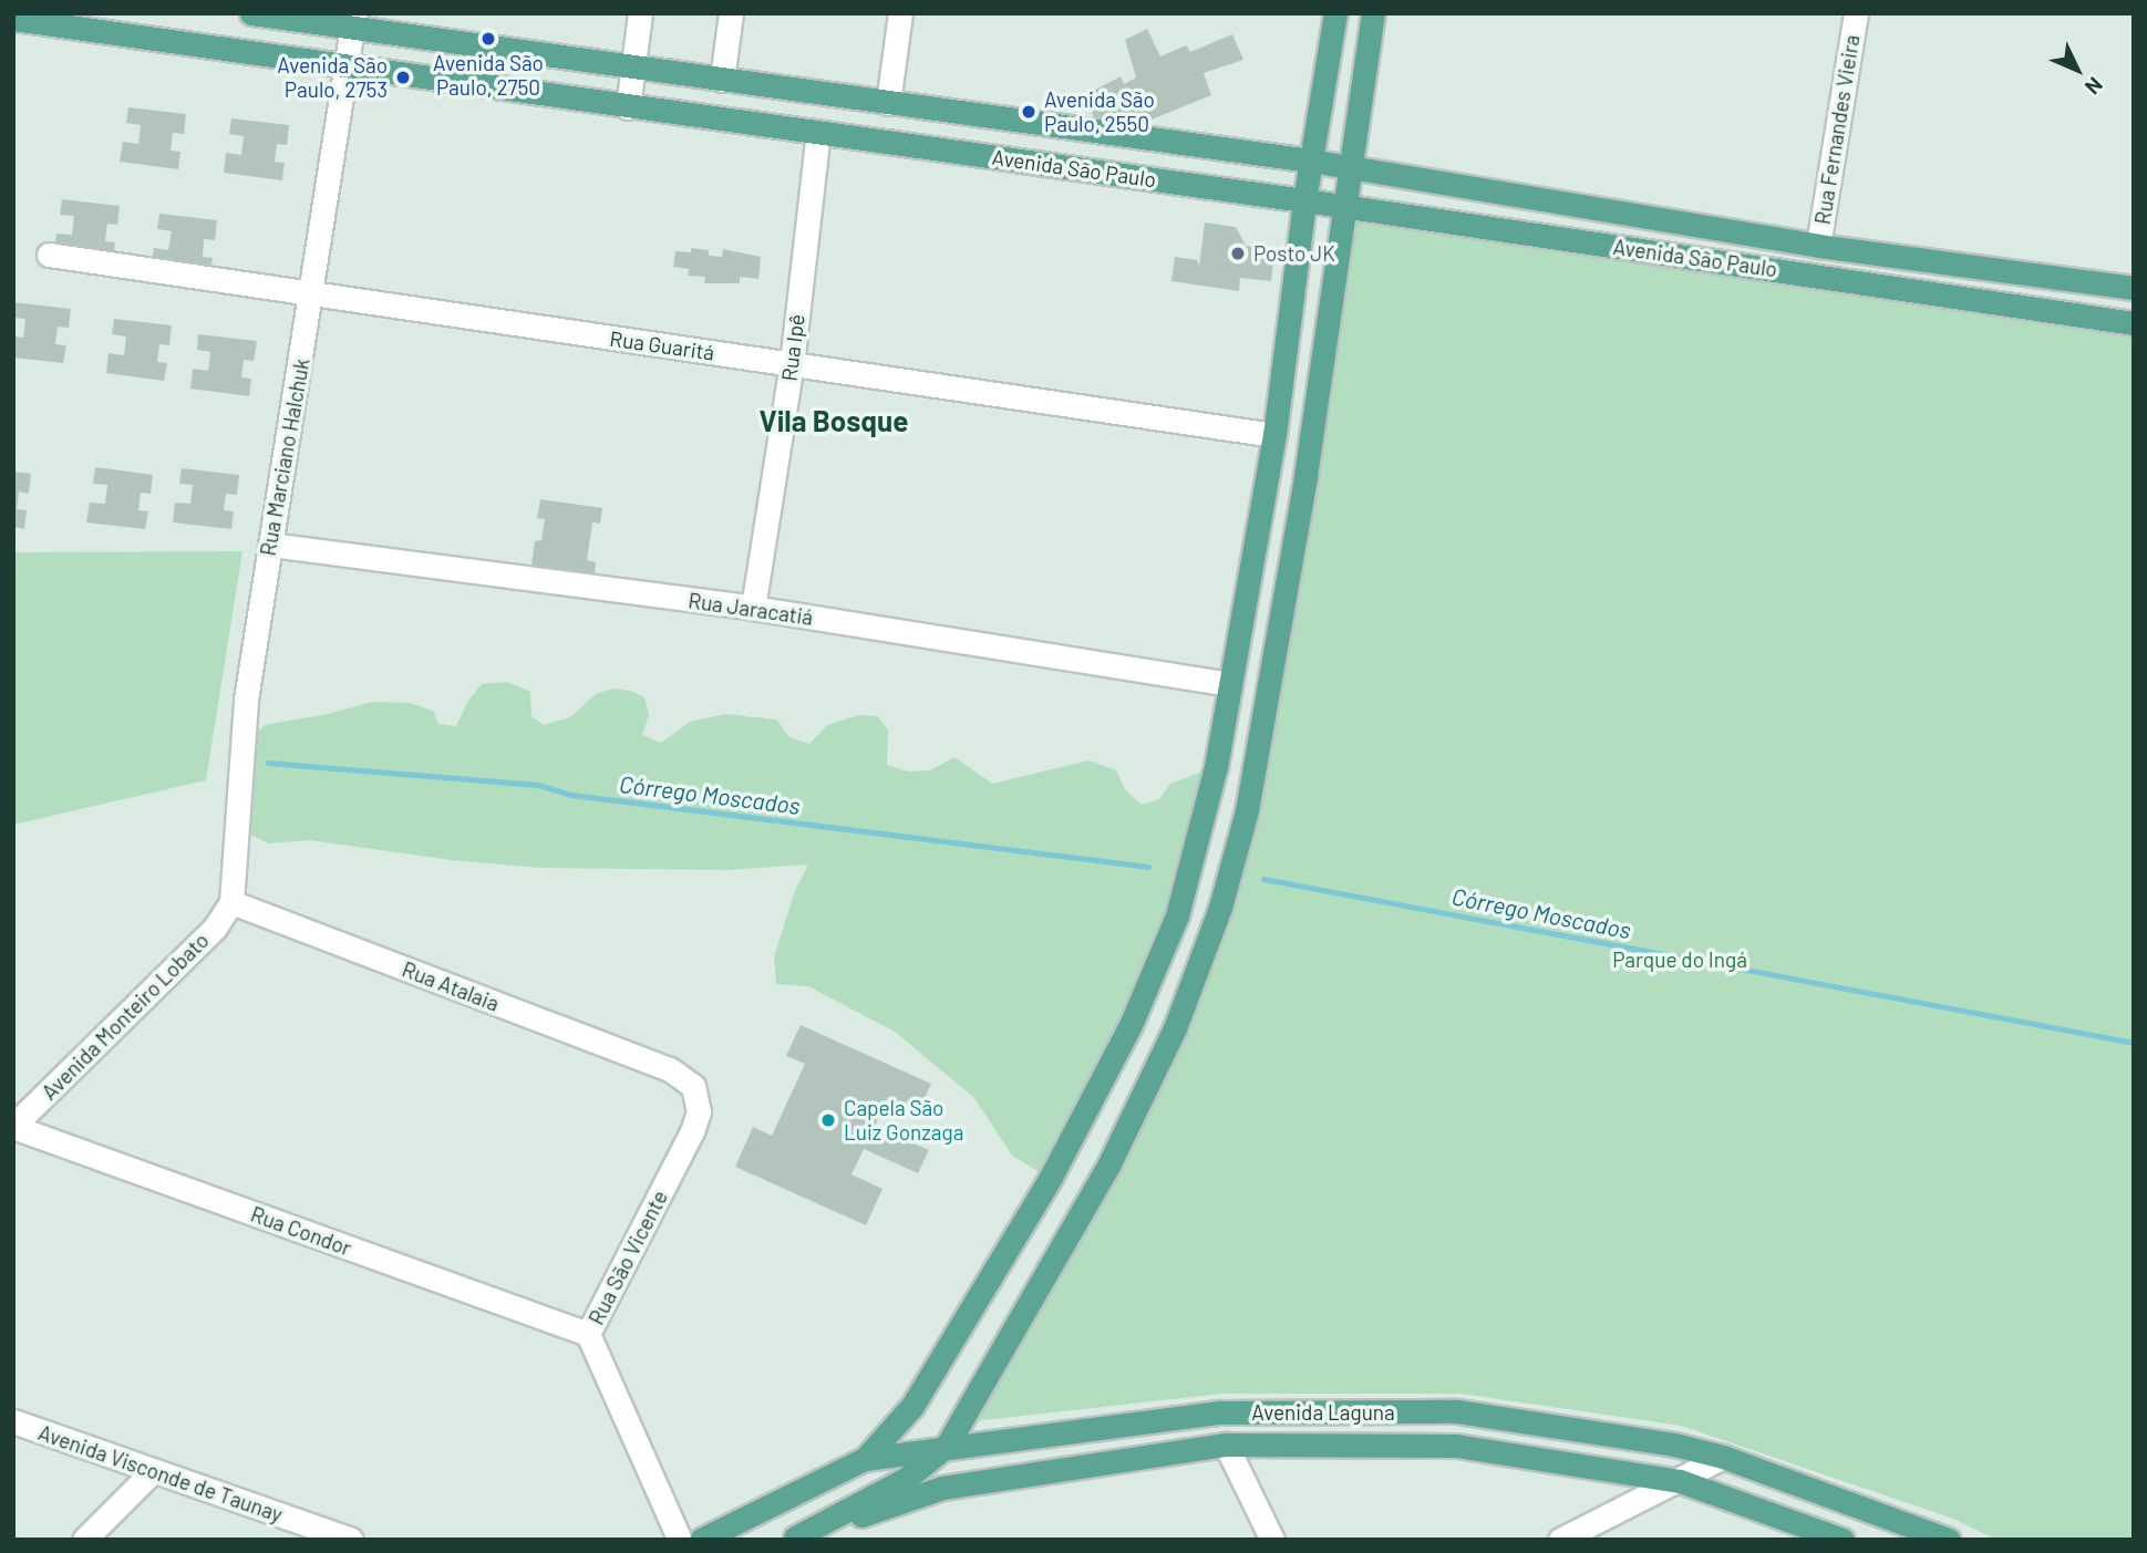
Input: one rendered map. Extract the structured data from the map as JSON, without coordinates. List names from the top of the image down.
{
  "streets": {
    "main road": ["Avenida São Paulo", "Avenida Laguna"],
    "street": [
      "Rua Fernandes Vieira",
      "Rua Guaritá",
      "Rua Ipê",
      "Rua Marciano Halchuk",
      "Rua Jaracatiá",
      "Rua Atalaia",
      "Avenida Monteiro Lobato",
      "Rua Condor",
      "Rua São Vicente",
      "Avenida Visconde de Taunay"
    ]
  },
  "crossings": [
    ["Rua Fernandes Vieira", "Avenida São Paulo"],
    ["Avenida São Paulo", "Rua Ipê"],
    ["Avenida São Paulo", "Rua Marciano Halchuk"],
    ["Rua Guaritá", "Rua Ipê"],
    ["Rua Guaritá", "Rua Marciano Halchuk"],
    ["Rua Ipê", "Rua Jaracatiá"],
    ["Rua Marciano Halchuk", "Rua Jaracatiá"],
    ["Rua Marciano Halchuk", "Rua Atalaia"],
    ["Rua Marciano Halchuk", "Avenida Monteiro Lobato"],
    ["Rua Atalaia", "Avenida Monteiro Lobato"],
    ["Rua Atalaia", "Rua São Vicente"],
    ["Avenida Monteiro Lobato", "Rua Condor"],
    ["Rua Condor", "Rua São Vicente"]
  ],
  "districts": ["Vila Bosque"],
  "water": ["Córrego Moscados"],
  "parks": ["Parque do Ingá"],
  "places": [
    "Avenida São Paulo, 2750",
    "Avenida São Paulo, 2753",
    "Avenida São Paulo, 2550",
    "Posto JK",
    "Capela São Luiz Gonzaga"
  ],
  "north": "bottom right"
}
